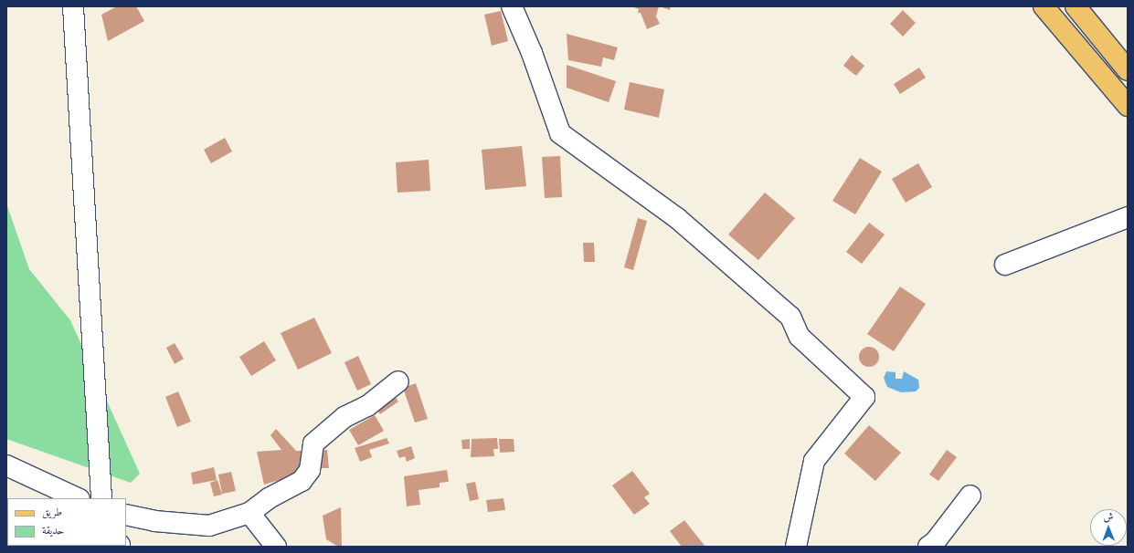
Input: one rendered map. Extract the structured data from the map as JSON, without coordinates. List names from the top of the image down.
{
  "legend": ["طريق", "حديقة"],
  "north": "top"
}
